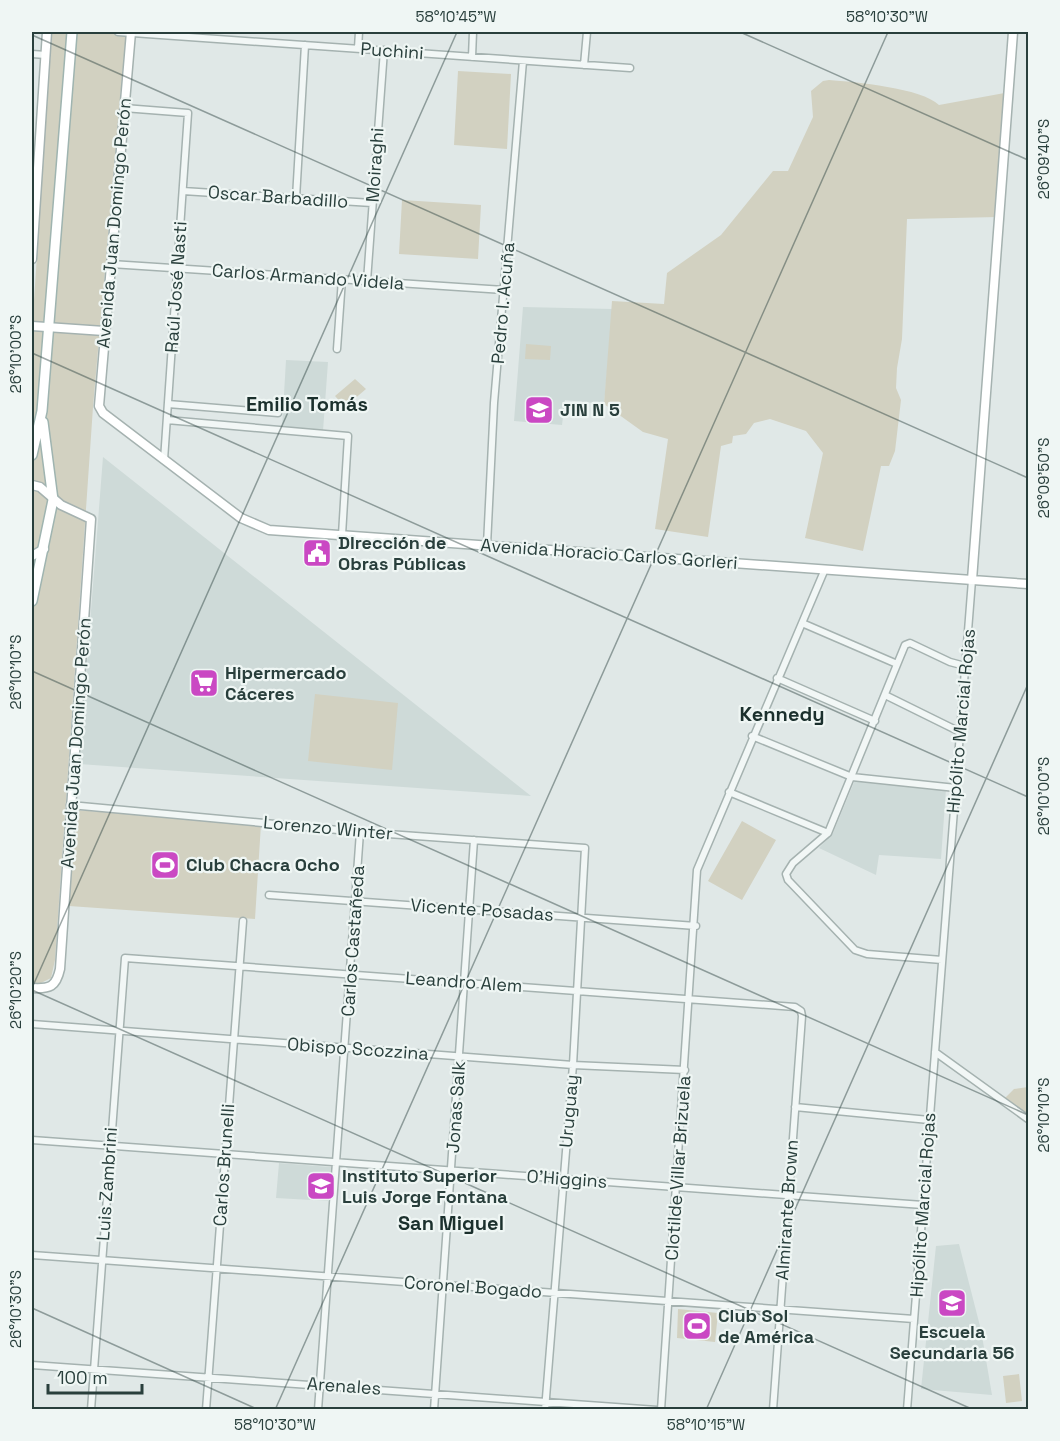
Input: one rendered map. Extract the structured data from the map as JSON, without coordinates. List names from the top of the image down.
{
  "streets": {
    "main road": ["Avenida Juan Domingo Perón", "Avenida Horacio Carlos Gorleri", "Hipólito Marcial Rojas"],
    "street": [
      "Puchini",
      "Moiraghi",
      "Oscar Barbadillo",
      "Carlos Armando Videla",
      "Raúl José Nasti",
      "Pedro I. Acuña",
      "Lorenzo Winter",
      "Vicente Posadas",
      "Carlos Castañeda",
      "Leandro Alem",
      "Obispo Scozzina",
      "Jonas Salk",
      "Uruguay",
      "Carlos Brunelli",
      "Clotilde Villar Brizuela",
      "O'Higgins",
      "Luis Zambrini",
      "Almirante Brown",
      "Coronel Bogado",
      "Arenales"
    ]
  },
  "crossings": [
    ["Puchini", "Moiraghi"],
    ["Puchini", "Avenida Juan Domingo Perón"],
    ["Puchini", "Pedro I. Acuña"],
    ["Moiraghi", "Oscar Barbadillo"],
    ["Moiraghi", "Carlos Armando Videla"],
    ["Oscar Barbadillo", "Raúl José Nasti"],
    ["Avenida Juan Domingo Perón", "Carlos Armando Videla"],
    ["Avenida Juan Domingo Perón", "Raúl José Nasti"],
    ["Avenida Juan Domingo Perón", "Avenida Horacio Carlos Gorleri"],
    ["Avenida Juan Domingo Perón", "Lorenzo Winter"],
    ["Carlos Armando Videla", "Raúl José Nasti"],
    ["Carlos Armando Videla", "Pedro I. Acuña"],
    ["Raúl José Nasti", "Avenida Horacio Carlos Gorleri"],
    ["Pedro I. Acuña", "Avenida Horacio Carlos Gorleri"],
    ["Avenida Horacio Carlos Gorleri", "Hipólito Marcial Rojas"],
    ["Avenida Horacio Carlos Gorleri", "Clotilde Villar Brizuela"],
    ["Hipólito Marcial Rojas", "O'Higgins"],
    ["Hipólito Marcial Rojas", "Coronel Bogado"],
    ["Lorenzo Winter", "Carlos Castañeda"],
    ["Lorenzo Winter", "Jonas Salk"],
    ["Lorenzo Winter", "Uruguay"],
    ["Vicente Posadas", "Carlos Castañeda"],
    ["Vicente Posadas", "Jonas Salk"],
    ["Vicente Posadas", "Uruguay"],
    ["Vicente Posadas", "Clotilde Villar Brizuela"],
    ["Carlos Castañeda", "Leandro Alem"],
    ["Carlos Castañeda", "Obispo Scozzina"],
    ["Carlos Castañeda", "O'Higgins"],
    ["Carlos Castañeda", "Coronel Bogado"],
    ["Carlos Castañeda", "Arenales"],
    ["Leandro Alem", "Jonas Salk"],
    ["Leandro Alem", "Uruguay"],
    ["Leandro Alem", "Carlos Brunelli"],
    ["Leandro Alem", "Clotilde Villar Brizuela"],
    ["Leandro Alem", "Luis Zambrini"],
    ["Leandro Alem", "Almirante Brown"],
    ["Obispo Scozzina", "Jonas Salk"],
    ["Obispo Scozzina", "Uruguay"],
    ["Obispo Scozzina", "Carlos Brunelli"],
    ["Obispo Scozzina", "Clotilde Villar Brizuela"],
    ["Obispo Scozzina", "Luis Zambrini"],
    ["Jonas Salk", "O'Higgins"],
    ["Jonas Salk", "Coronel Bogado"],
    ["Jonas Salk", "Arenales"],
    ["Uruguay", "O'Higgins"],
    ["Uruguay", "Coronel Bogado"],
    ["Uruguay", "Arenales"],
    ["Carlos Brunelli", "O'Higgins"],
    ["Carlos Brunelli", "Coronel Bogado"],
    ["Carlos Brunelli", "Arenales"],
    ["Clotilde Villar Brizuela", "O'Higgins"],
    ["Clotilde Villar Brizuela", "Coronel Bogado"],
    ["Clotilde Villar Brizuela", "Arenales"],
    ["O'Higgins", "Luis Zambrini"],
    ["O'Higgins", "Almirante Brown"],
    ["Luis Zambrini", "Coronel Bogado"],
    ["Luis Zambrini", "Arenales"],
    ["Almirante Brown", "Coronel Bogado"]
  ],
  "districts": ["Emilio Tomás", "Kennedy", "San Miguel"],
  "places": {
    "school or university": ["JIN N 5", "Instituto Superior Luis Jorge Fontana", "Escuela Secundaria 56"],
    "public building": ["DIrección de Obras Públicas"],
    "supermarket": ["Hipermercado Cáceres"],
    "sports": ["Club Chacra Ocho", "Club Sol de América"]
  },
  "scale_bar": "100 m",
  "coordinates": [
    "58°10'45\"W",
    "58°10'30\"W",
    "26°09'40\"S",
    "26°10'00\"S",
    "26°09'50\"S",
    "26°10'10\"S",
    "26°10'20\"S",
    "26°10'30\"S",
    "58°10'15\"W"
  ]
}
